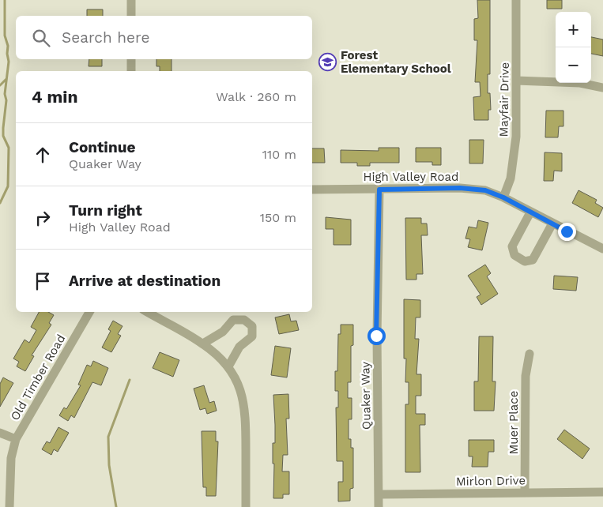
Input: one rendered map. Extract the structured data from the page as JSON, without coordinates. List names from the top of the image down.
{
  "streets": {
    "street": [
      "Mayfair Drive",
      "High Valley Road",
      "Old Timber Road",
      "Quaker Way",
      "Muer Place",
      "Mirlon Drive"
    ]
  },
  "crossings": [
    ["Mayfair Drive", "High Valley Road"],
    ["High Valley Road", "Quaker Way"],
    ["Quaker Way", "Mirlon Drive"],
    ["Muer Place", "Mirlon Drive"]
  ],
  "places": {
    "school or university": ["Forest Elementary School"]
  },
  "page": {
    "map_buttons": ["+", "−"],
    "search": "Search here",
    "heading": ["4 min", "Walk · 260 m"],
    "list": [
      ["Continue", "Quaker Way", "110 m"],
      ["Turn right", "High Valley Road", "150 m"],
      "Arrive at destination"
    ]
  }
}
